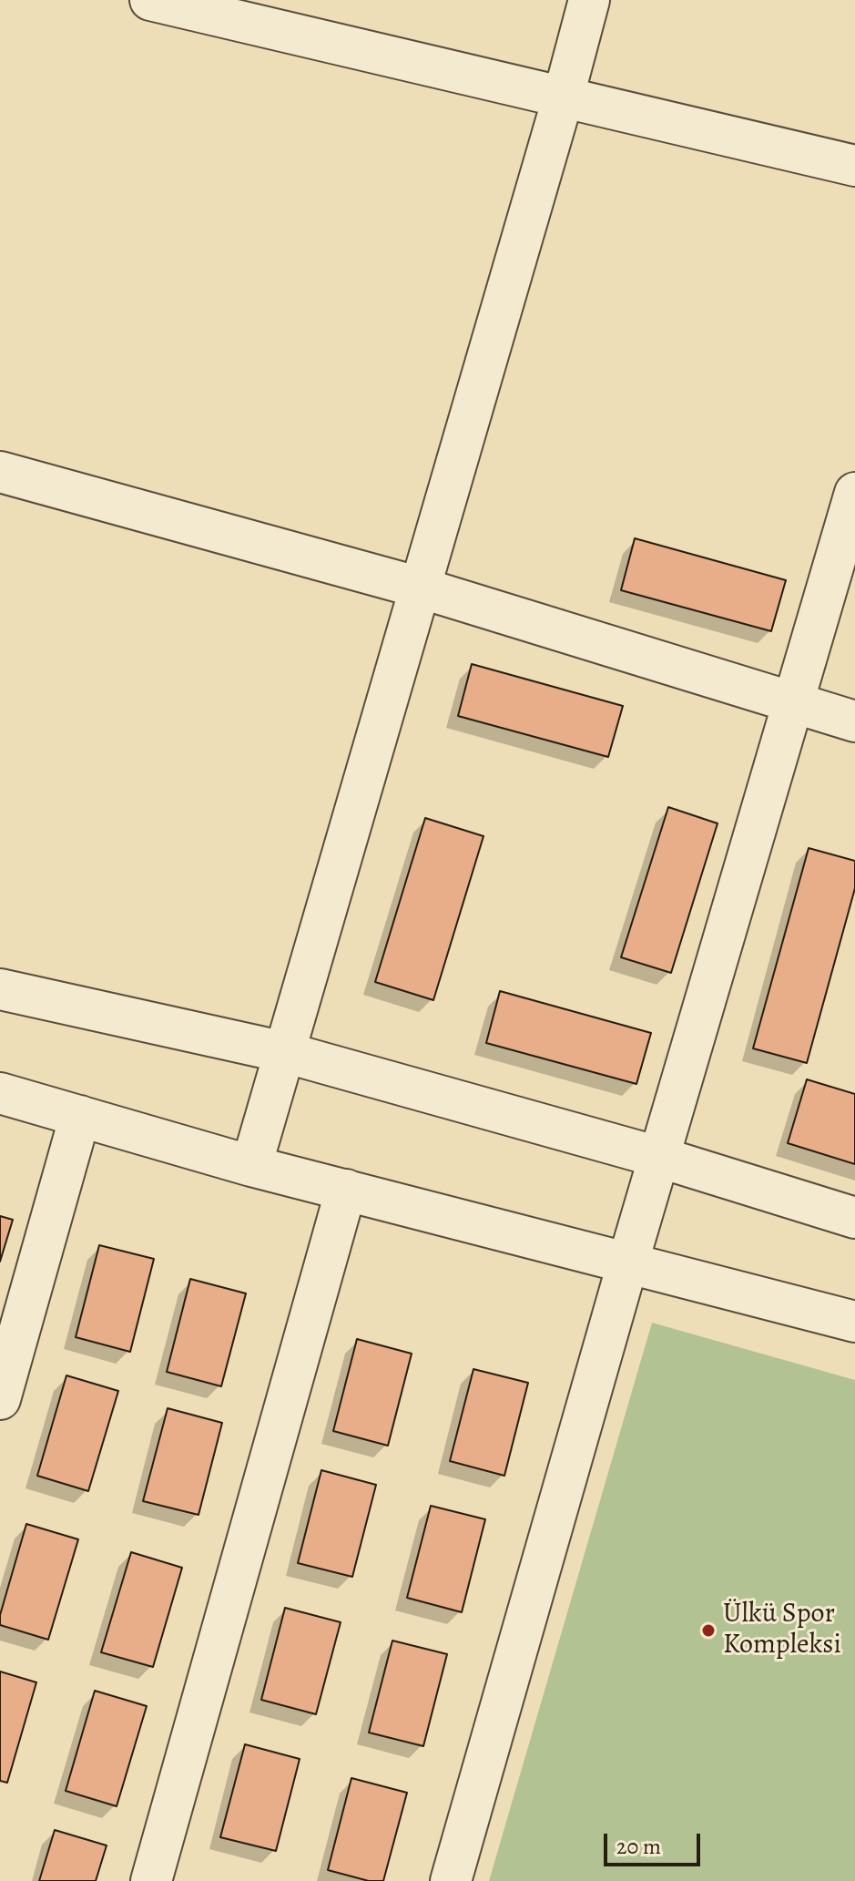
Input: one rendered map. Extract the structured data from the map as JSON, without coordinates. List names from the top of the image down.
{
  "places": ["Ülkü Spor Kompleksi"],
  "scale_bar": "20 m"
}
